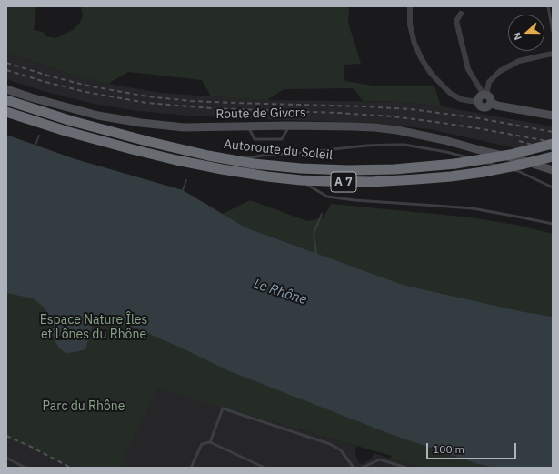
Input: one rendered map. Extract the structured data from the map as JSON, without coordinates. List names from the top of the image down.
{
  "streets": {
    "highway": ["Autoroute du Soleil", "A 7"],
    "main road": ["Route de Givors"]
  },
  "water": ["Le Rhône"],
  "parks": ["Espace Nature Îles et Lônes du Rhône", "Parc du Rhône"],
  "scale_bar": "100 m",
  "north": "left"
}
